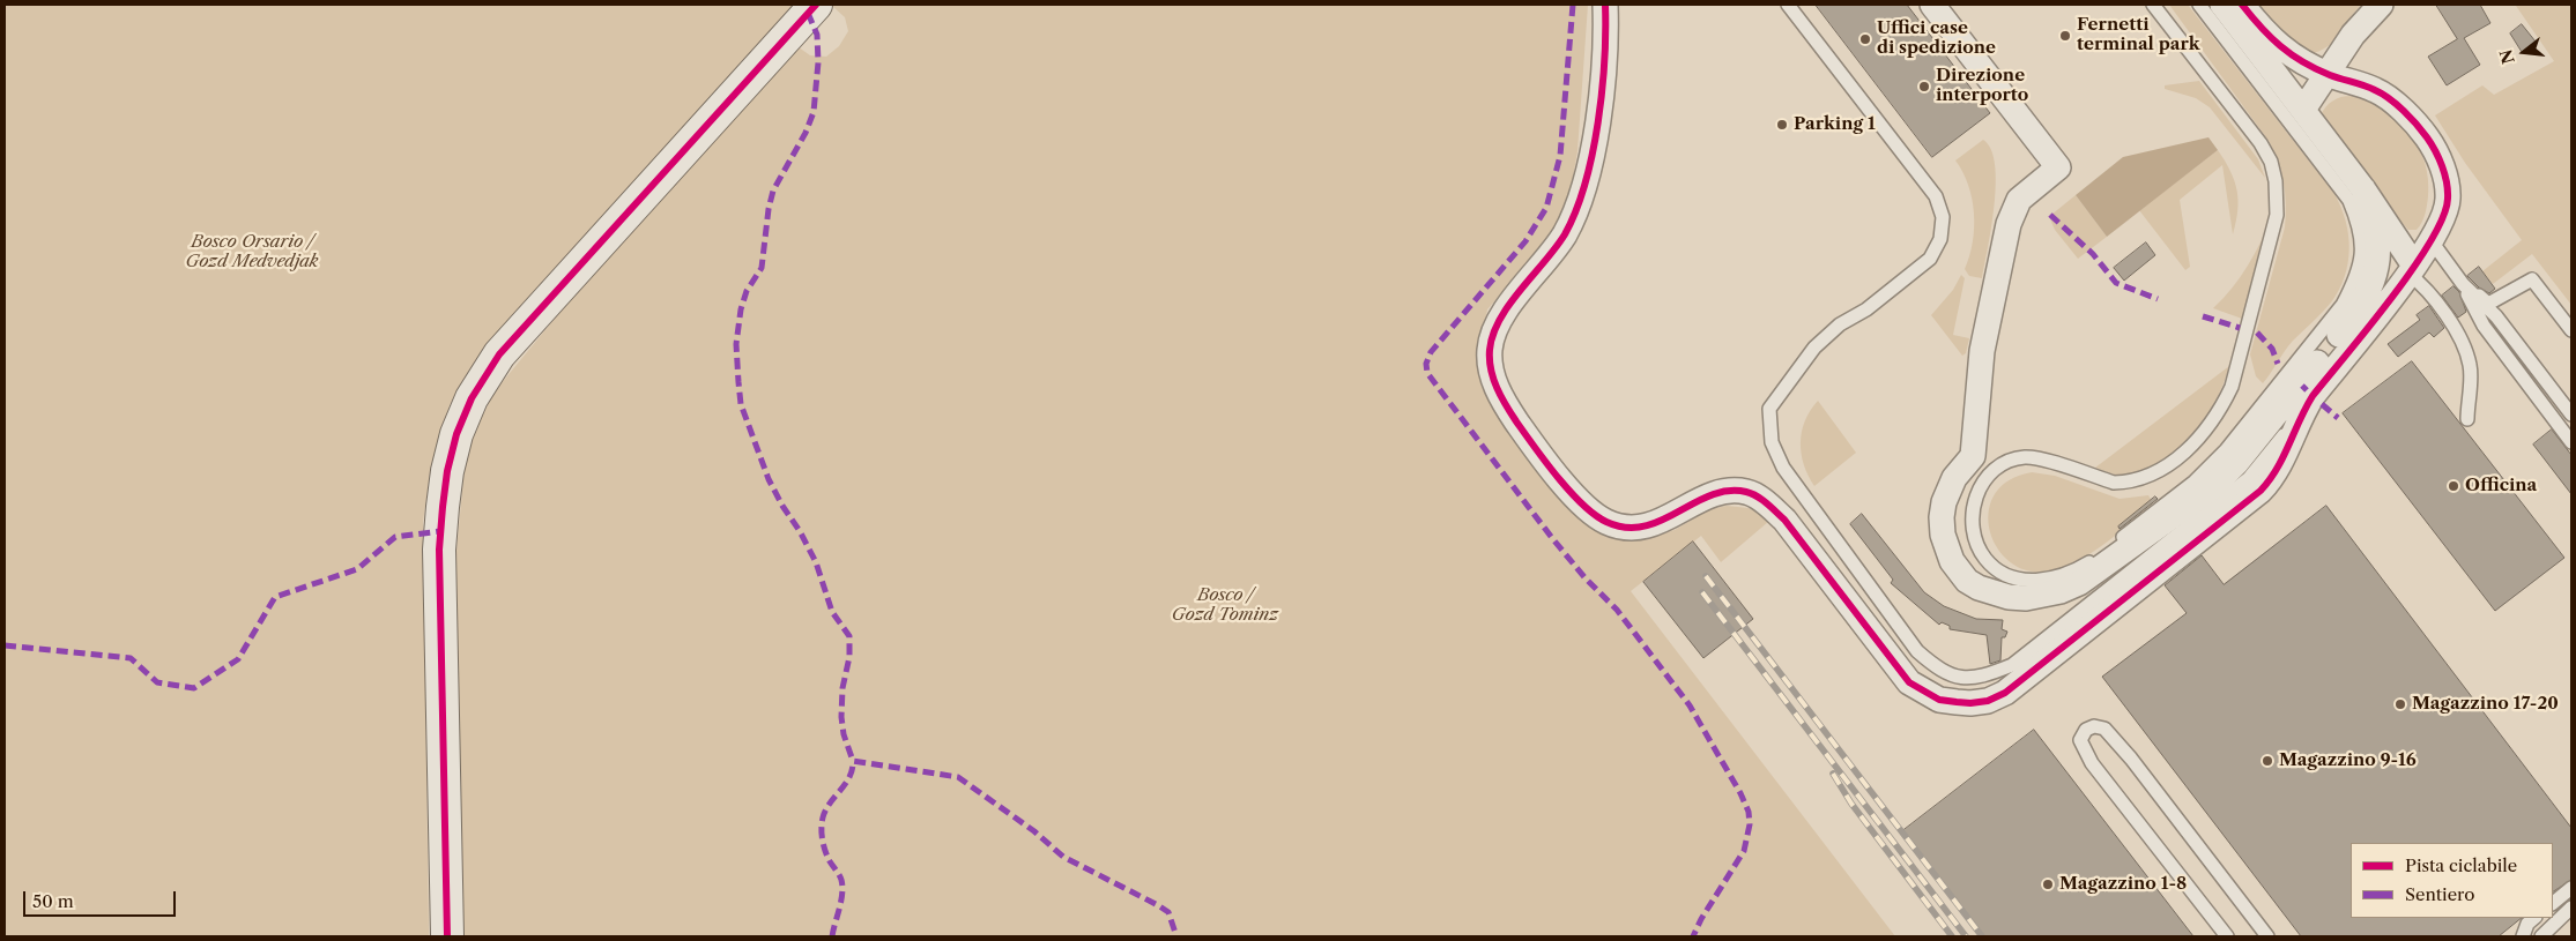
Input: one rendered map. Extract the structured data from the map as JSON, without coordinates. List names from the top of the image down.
{
  "parks": ["Bosco Orsario / Gozd Medvedjak", "Bosco / Gozd Tominz"],
  "places": [
    "Fernetti terminal park",
    "Uffici case di spedizione",
    "Direzione interporto",
    "Parking 1",
    "Officina",
    "Magazzino 17-20",
    "Magazzino 9-16",
    "Magazzino 1-8"
  ],
  "legend": ["Pista ciclabile", "Sentiero"],
  "scale_bar": "50 m",
  "north": "left"
}
